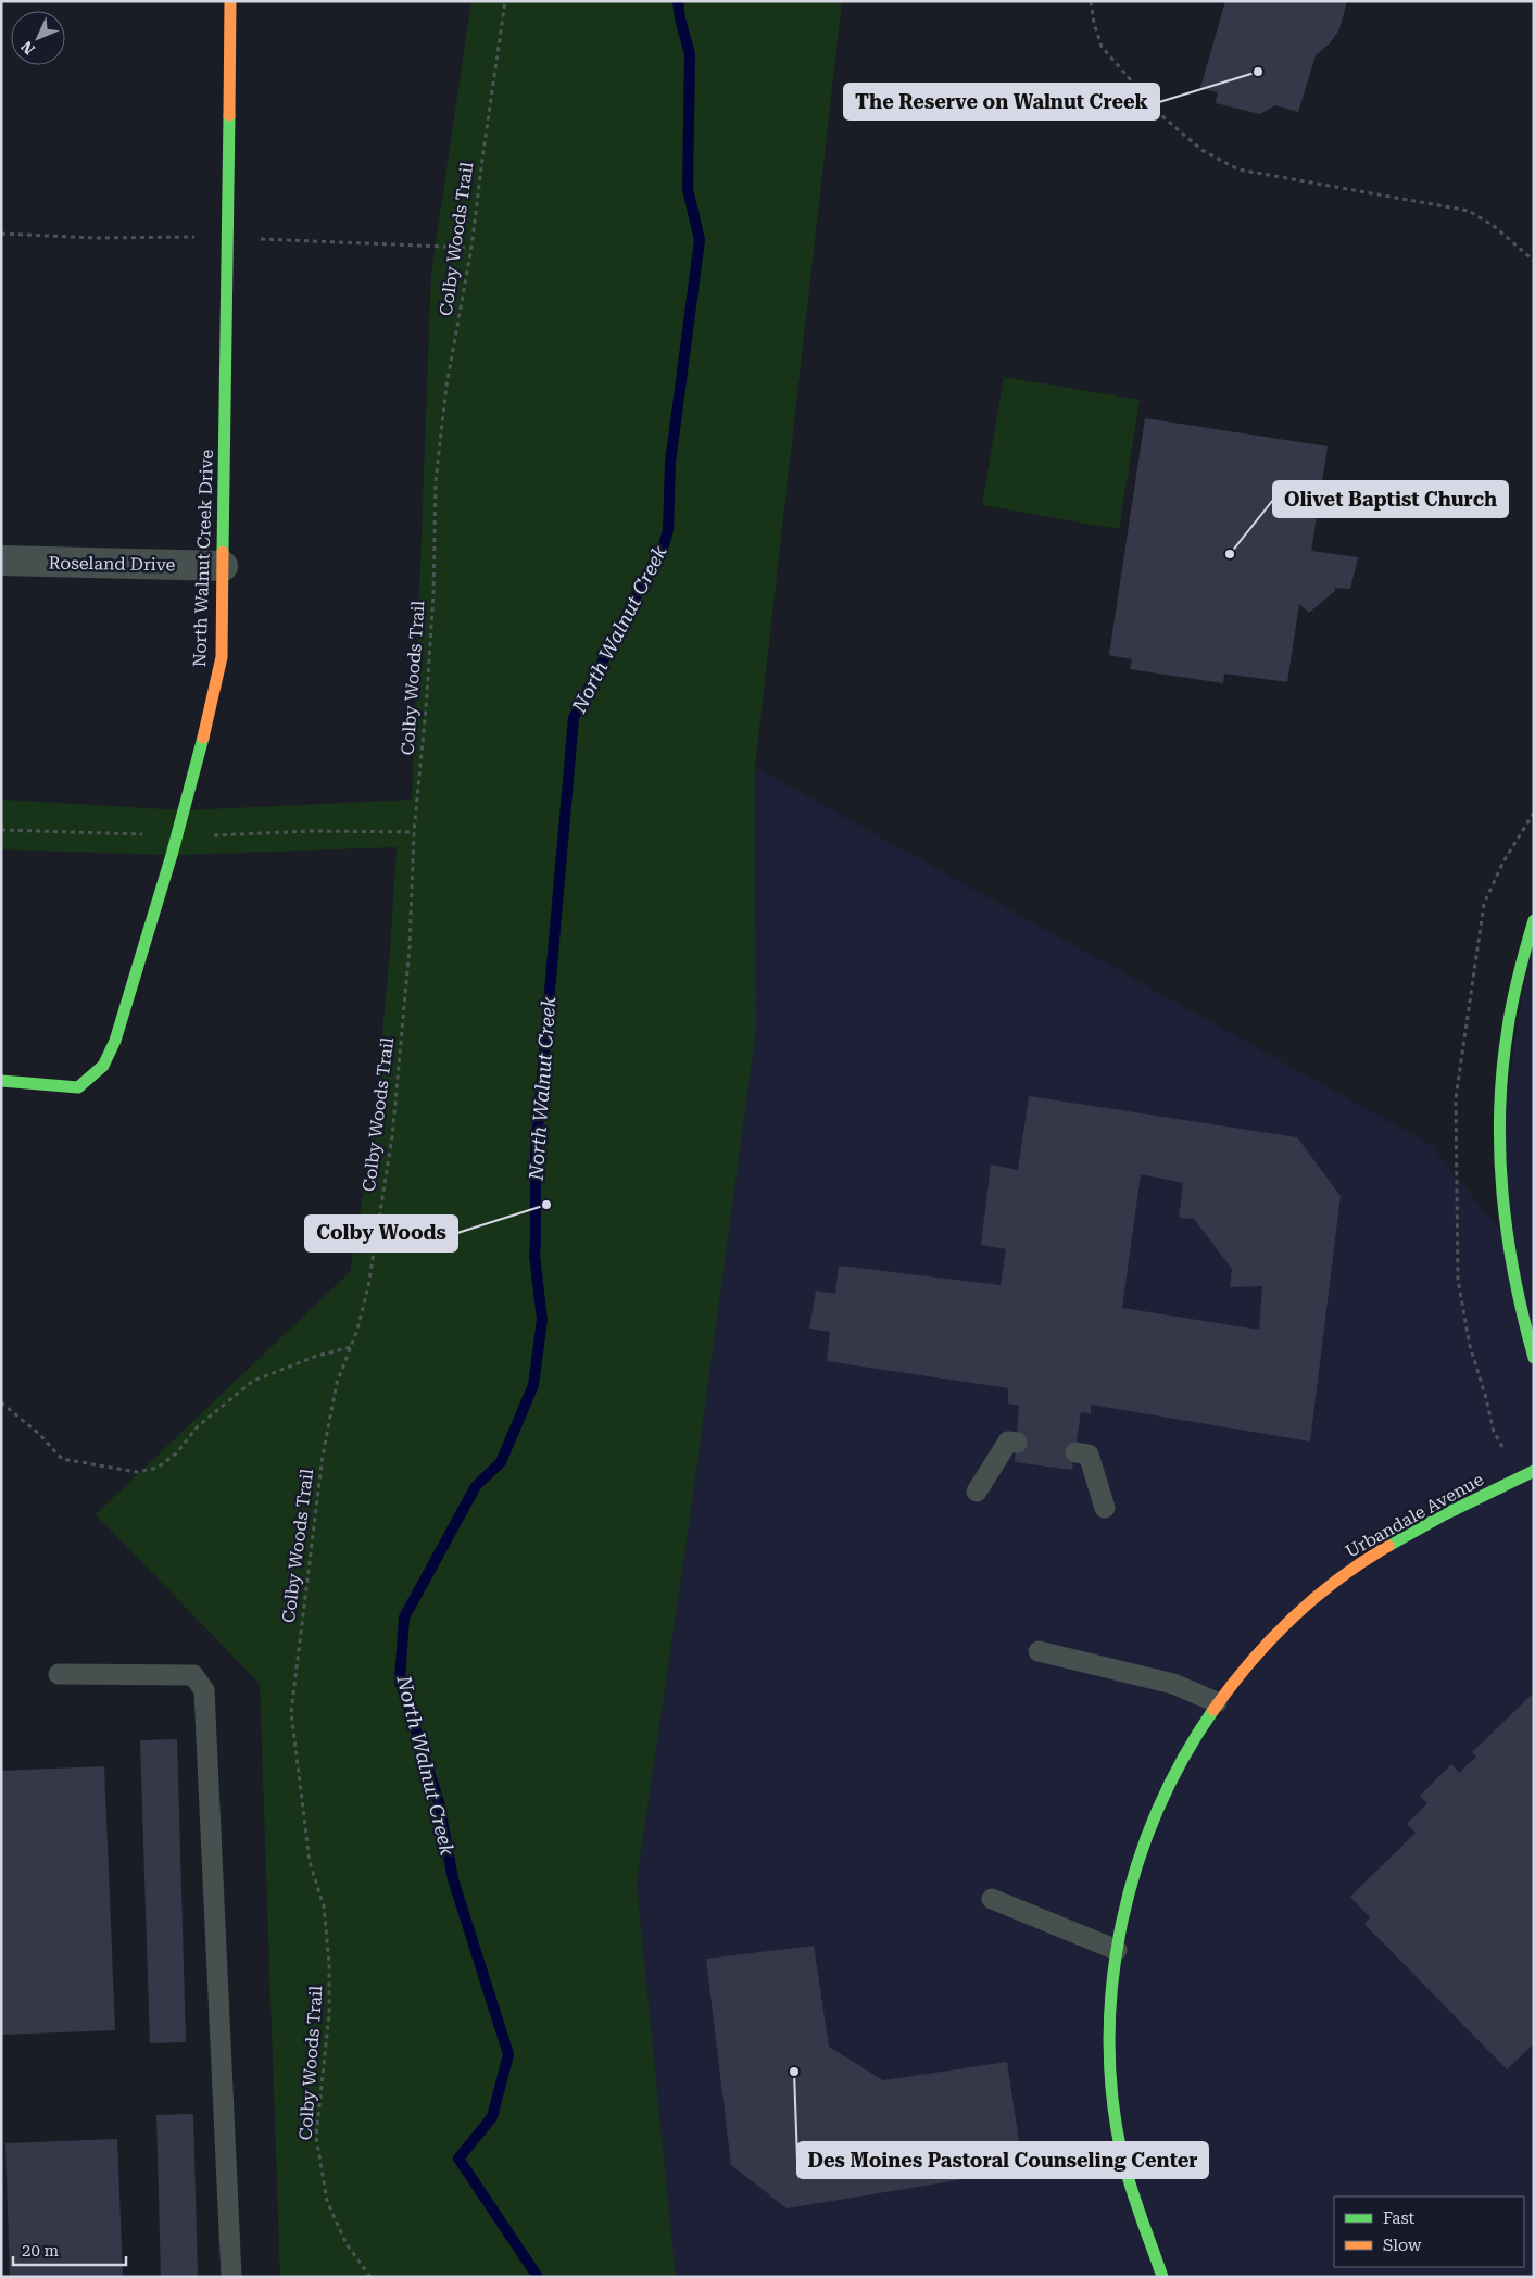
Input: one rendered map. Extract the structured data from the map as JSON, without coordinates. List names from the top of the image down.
{
  "streets": {
    "street": ["North Walnut Creek Drive", "Roseland Drive", "Urbandale Avenue"],
    "path": ["Colby Woods Trail"]
  },
  "crossings": [
    ["North Walnut Creek Drive", "Roseland Drive"]
  ],
  "water": ["North Walnut Creek"],
  "places": [
    "The Reserve on Walnut Creek",
    "Olivet Baptist Church",
    "Colby Woods",
    "Des Moines Pastoral Counseling Center"
  ],
  "legend": ["Fast", "Slow"],
  "scale_bar": "20 m",
  "north": "bottom left"
}
